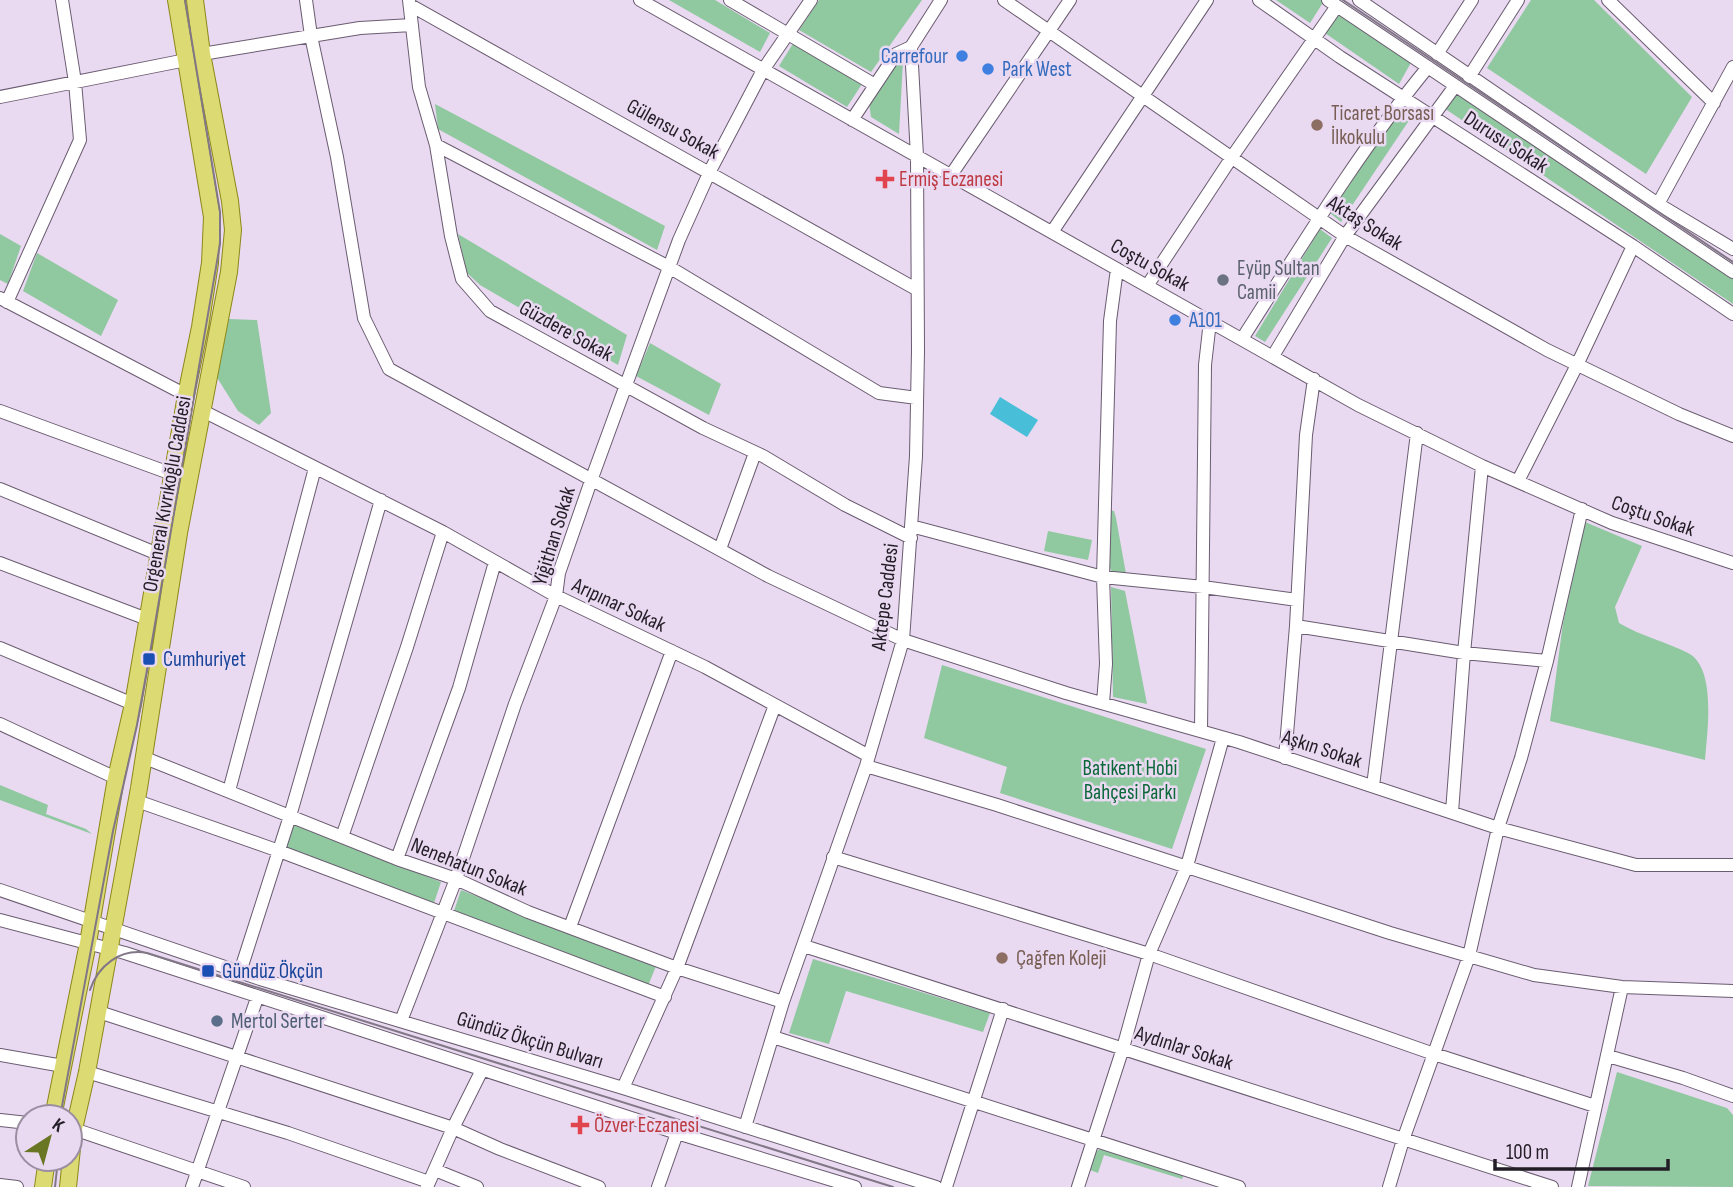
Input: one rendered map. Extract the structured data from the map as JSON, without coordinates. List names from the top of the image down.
{
  "streets": {
    "main road": ["Orgeneral Kıvrıkoğlu Caddesi"],
    "street": [
      "Gülensu Sokak",
      "Durusu Sokak",
      "Aktaş Sokak",
      "Coştu Sokak",
      "Güzdere Sokak",
      "Yiğithan Sokak",
      "Aktepe Caddesi",
      "Arıpınar Sokak",
      "Aşkın Sokak",
      "Nenehatun Sokak",
      "Gündüz Ökçün Bulvarı",
      "Aydınlar Sokak"
    ]
  },
  "crossings": [
    ["Gülensu Sokak", "Güzdere Sokak"],
    ["Gülensu Sokak", "Yiğithan Sokak"],
    ["Gülensu Sokak", "Aktepe Caddesi"],
    ["Coştu Sokak", "Yiğithan Sokak"],
    ["Coştu Sokak", "Aktepe Caddesi"],
    ["Güzdere Sokak", "Yiğithan Sokak"],
    ["Güzdere Sokak", "Aktepe Caddesi"],
    ["Orgeneral Kıvrıkoğlu Caddesi", "Arıpınar Sokak"],
    ["Orgeneral Kıvrıkoğlu Caddesi", "Nenehatun Sokak"],
    ["Orgeneral Kıvrıkoğlu Caddesi", "Gündüz Ökçün Bulvarı"],
    ["Yiğithan Sokak", "Arıpınar Sokak"],
    ["Yiğithan Sokak", "Aşkın Sokak"],
    ["Yiğithan Sokak", "Nenehatun Sokak"],
    ["Yiğithan Sokak", "Gündüz Ökçün Bulvarı"],
    ["Aktepe Caddesi", "Arıpınar Sokak"],
    ["Aktepe Caddesi", "Aşkın Sokak"],
    ["Aktepe Caddesi", "Nenehatun Sokak"],
    ["Aktepe Caddesi", "Gündüz Ökçün Bulvarı"],
    ["Aktepe Caddesi", "Aydınlar Sokak"]
  ],
  "parks": ["Batıkent Hobi Bahçesi Parkı"],
  "places": {
    "other": [
      "Carrefour",
      "Park West",
      "Ticaret Borsası İlkokulu",
      "Eyüp Sultan Camii",
      "A101",
      "Çağfen Koleji",
      "Mertol Serter"
    ],
    "health": ["Ermiş Eczanesi", "Özver Eczanesi"],
    "transit": ["Cumhuriyet", "Gündüz Ökçün"]
  },
  "scale_bar": "100 m",
  "north": "top right"
}
